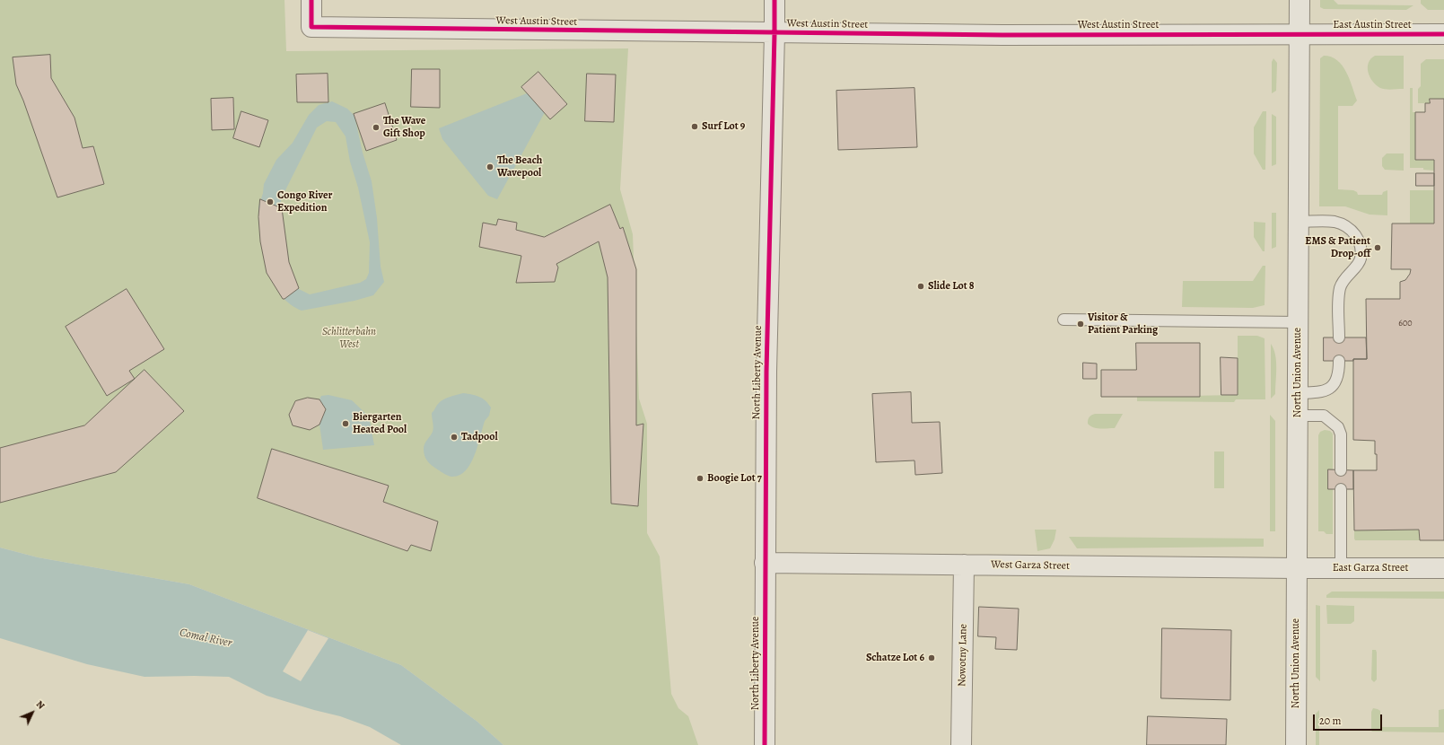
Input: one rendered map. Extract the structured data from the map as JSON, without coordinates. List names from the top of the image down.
{
  "streets": {
    "street": [
      "West Austin Street",
      "East Austin Street",
      "North Liberty Avenue",
      "North Union Avenue",
      "West Garza Street",
      "East Garza Street",
      "Nowotny Lane"
    ]
  },
  "crossings": [
    ["West Austin Street", "East Austin Street"],
    ["West Austin Street", "North Liberty Avenue"],
    ["West Austin Street", "North Union Avenue"],
    ["East Austin Street", "North Union Avenue"],
    ["North Liberty Avenue", "West Garza Street"],
    ["North Union Avenue", "West Garza Street"],
    ["North Union Avenue", "East Garza Street"],
    ["West Garza Street", "East Garza Street"],
    ["West Garza Street", "Nowotny Lane"]
  ],
  "water": ["Comal River"],
  "parks": ["Schlitterbahn West"],
  "places": [
    "Surf Lot 9",
    "The Wave Gift Shop",
    "The Beach Wavepool",
    "Congo River Expedition",
    "EMS & Patient Drop-off",
    "Slide Lot 8",
    "Visitor & Patient Parking",
    "Biergarten Heated Pool",
    "Tadpool",
    "Boogie Lot 7",
    "Schatze Lot 6"
  ],
  "house_numbers": ["600"],
  "scale_bar": "20 m",
  "north": "top right"
}
